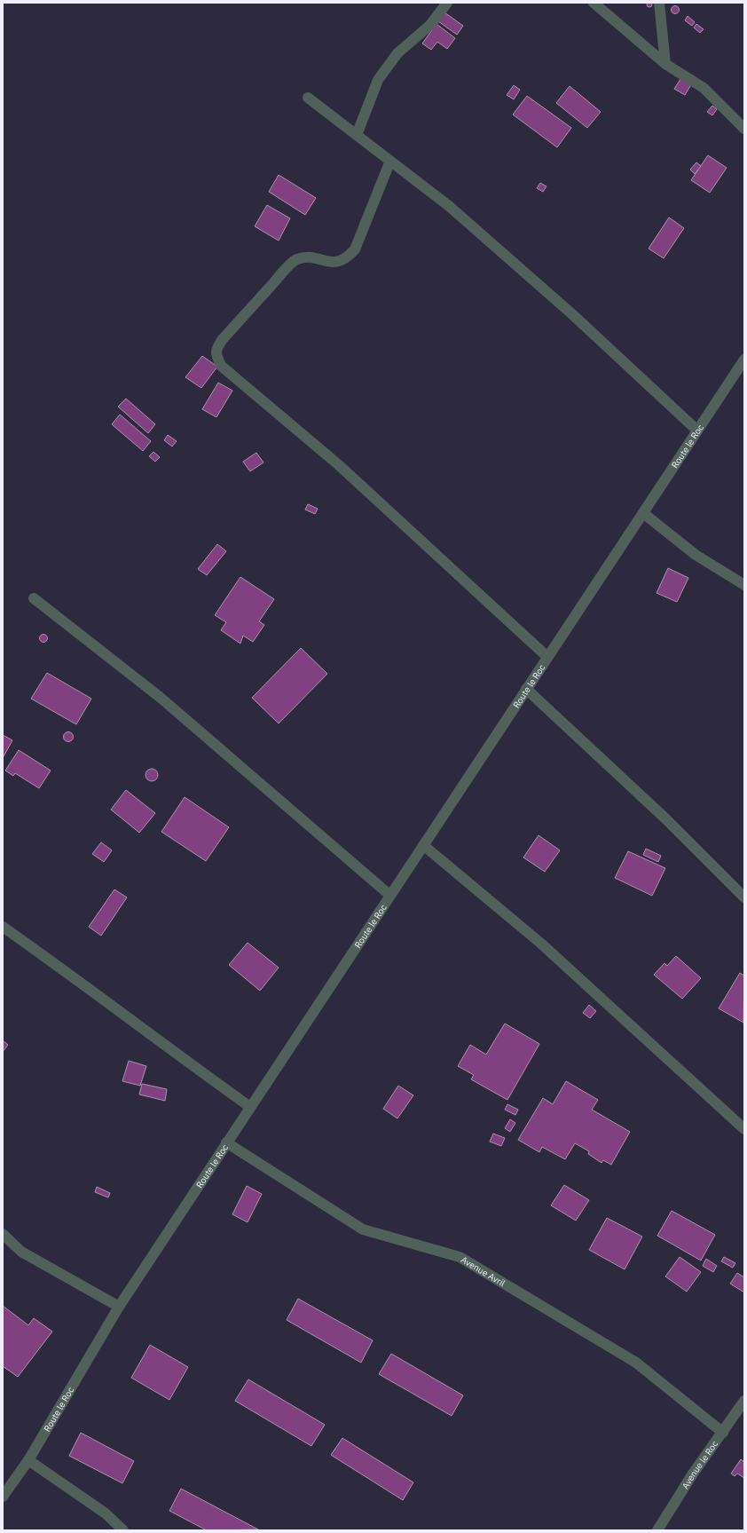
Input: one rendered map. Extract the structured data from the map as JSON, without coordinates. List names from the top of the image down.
{
  "streets": {
    "street": ["Route le Roc", "Avenue Avril", "Avenue le Roc"]
  },
  "crossings": [
    ["Route le Roc", "Avenue Avril"],
    ["Avenue Avril", "Avenue le Roc"]
  ]
}
